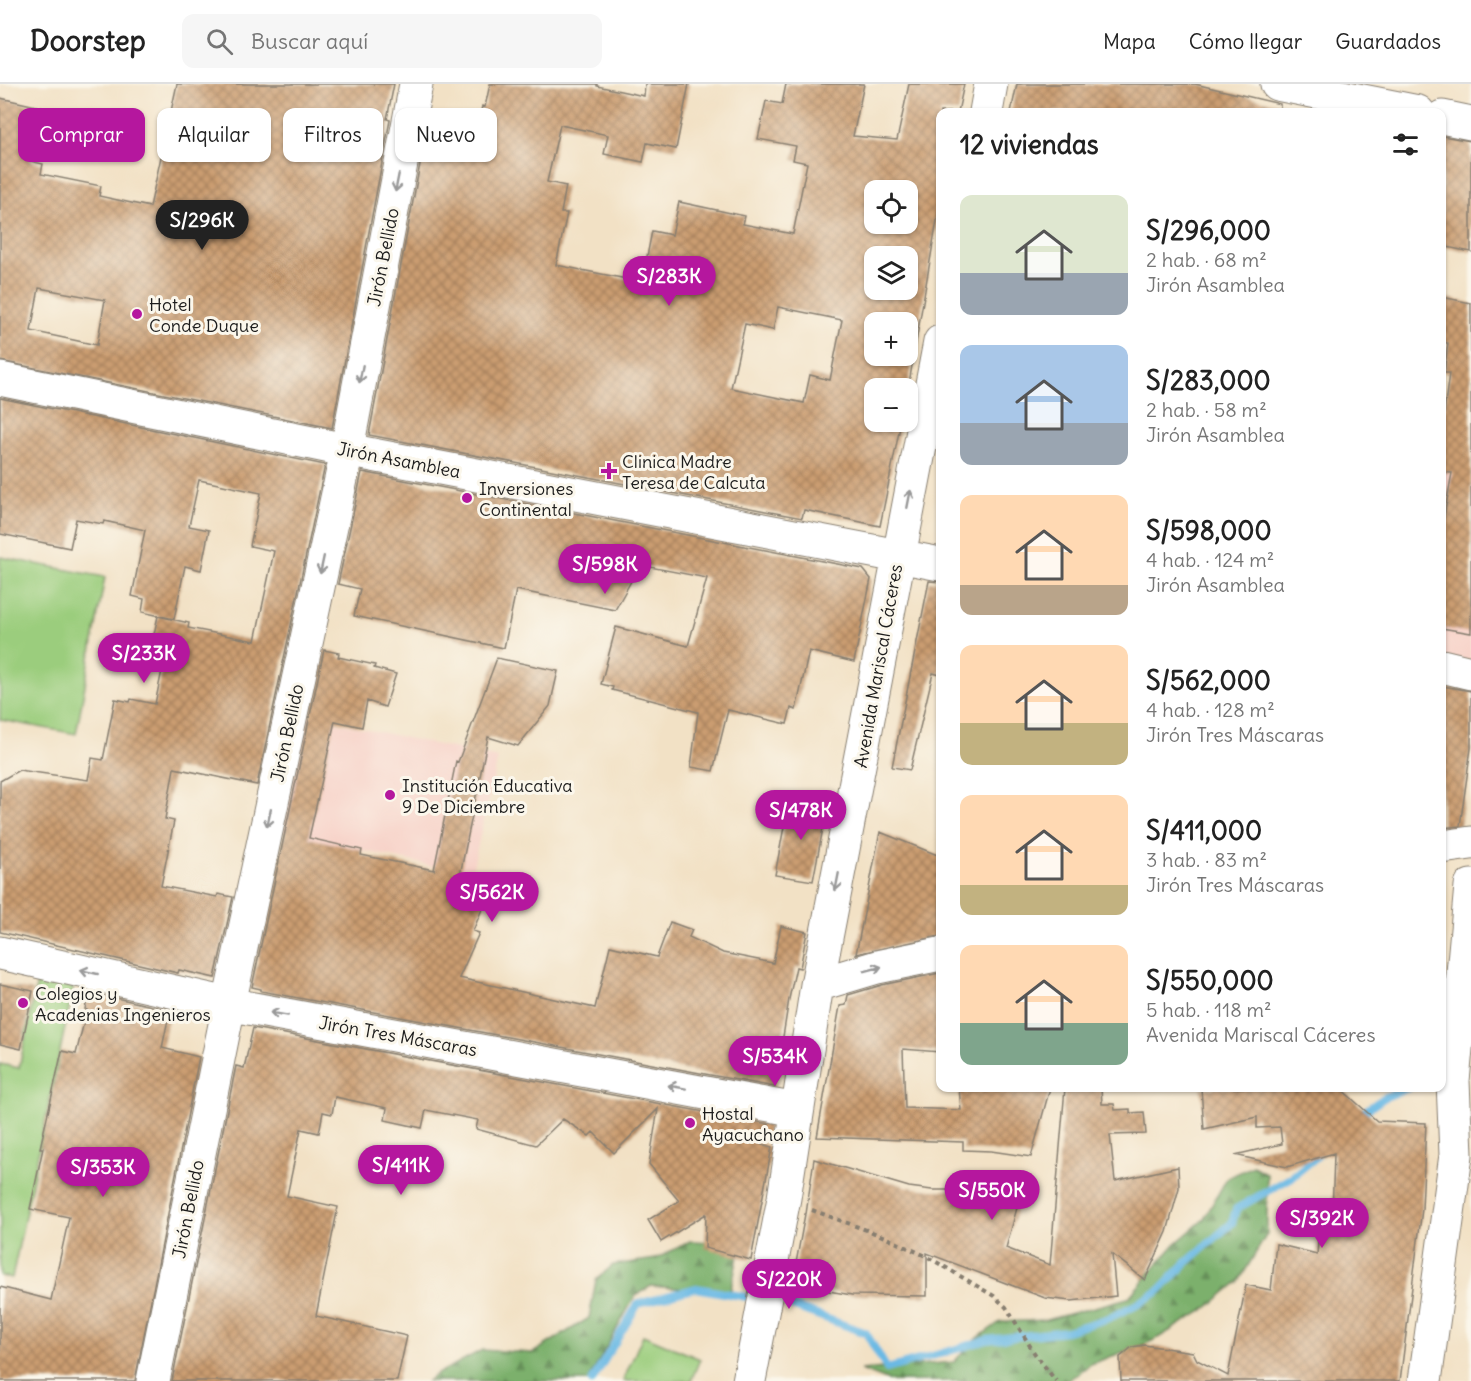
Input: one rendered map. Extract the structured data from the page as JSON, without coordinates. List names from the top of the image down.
{
  "streets": {
    "street": [
      "Jirón Bellido",
      "Jirón Asamblea",
      "Avenida Mariscal Cáceres",
      "Jirón Tres Máscaras"
    ]
  },
  "crossings": [
    ["Jirón Bellido", "Jirón Asamblea"],
    ["Jirón Bellido", "Jirón Tres Máscaras"],
    ["Jirón Asamblea", "Avenida Mariscal Cáceres"],
    ["Avenida Mariscal Cáceres", "Jirón Tres Máscaras"]
  ],
  "one_way": ["Jirón Bellido", "Jirón Tres Máscaras"],
  "places": {
    "other": [
      "Hotel Conde Duque",
      "Inversiones Continental",
      "Institución Educativa 9 De Diciembre",
      "Colegios y Acadenias Ingenieros",
      "Hostal Ayacuchano"
    ],
    "health": ["Clinica Madre Teresa de Calcuta"]
  },
  "page": {
    "header": "Doorstep",
    "search": "Buscar aquí",
    "nav": ["Mapa", "Cómo llegar", "Guardados"],
    "chip": [
      "Comprar",
      "Alquilar",
      "Filtros",
      "Nuevo"
    ],
    "heading": "12 viviendas",
    "map_buttons": ["+", "−"],
    "list": [
      {
        "name": "S/296,000",
        "note": "2 hab. · 68 m² · Jirón Asamblea"
      },
      {
        "name": "S/283,000",
        "note": "2 hab. · 58 m² · Jirón Asamblea"
      },
      {
        "name": "S/598,000",
        "note": "4 hab. · 124 m² · Jirón Asamblea"
      },
      {
        "name": "S/562,000",
        "note": "4 hab. · 128 m² · Jirón Tres Máscaras"
      },
      {
        "name": "S/411,000",
        "note": "3 hab. · 83 m² · Jirón Tres Máscaras"
      },
      {
        "name": "S/550,000",
        "note": "5 hab. · 118 m² · Avenida Mariscal Cáceres"
      }
    ],
    "price": [
      "S/296K",
      "S/283K",
      "S/598K",
      "S/233K",
      "S/478K",
      "S/562K",
      "S/534K",
      "S/411K",
      "S/353K",
      "S/550K",
      "S/392K",
      "S/220K"
    ]
  }
}
